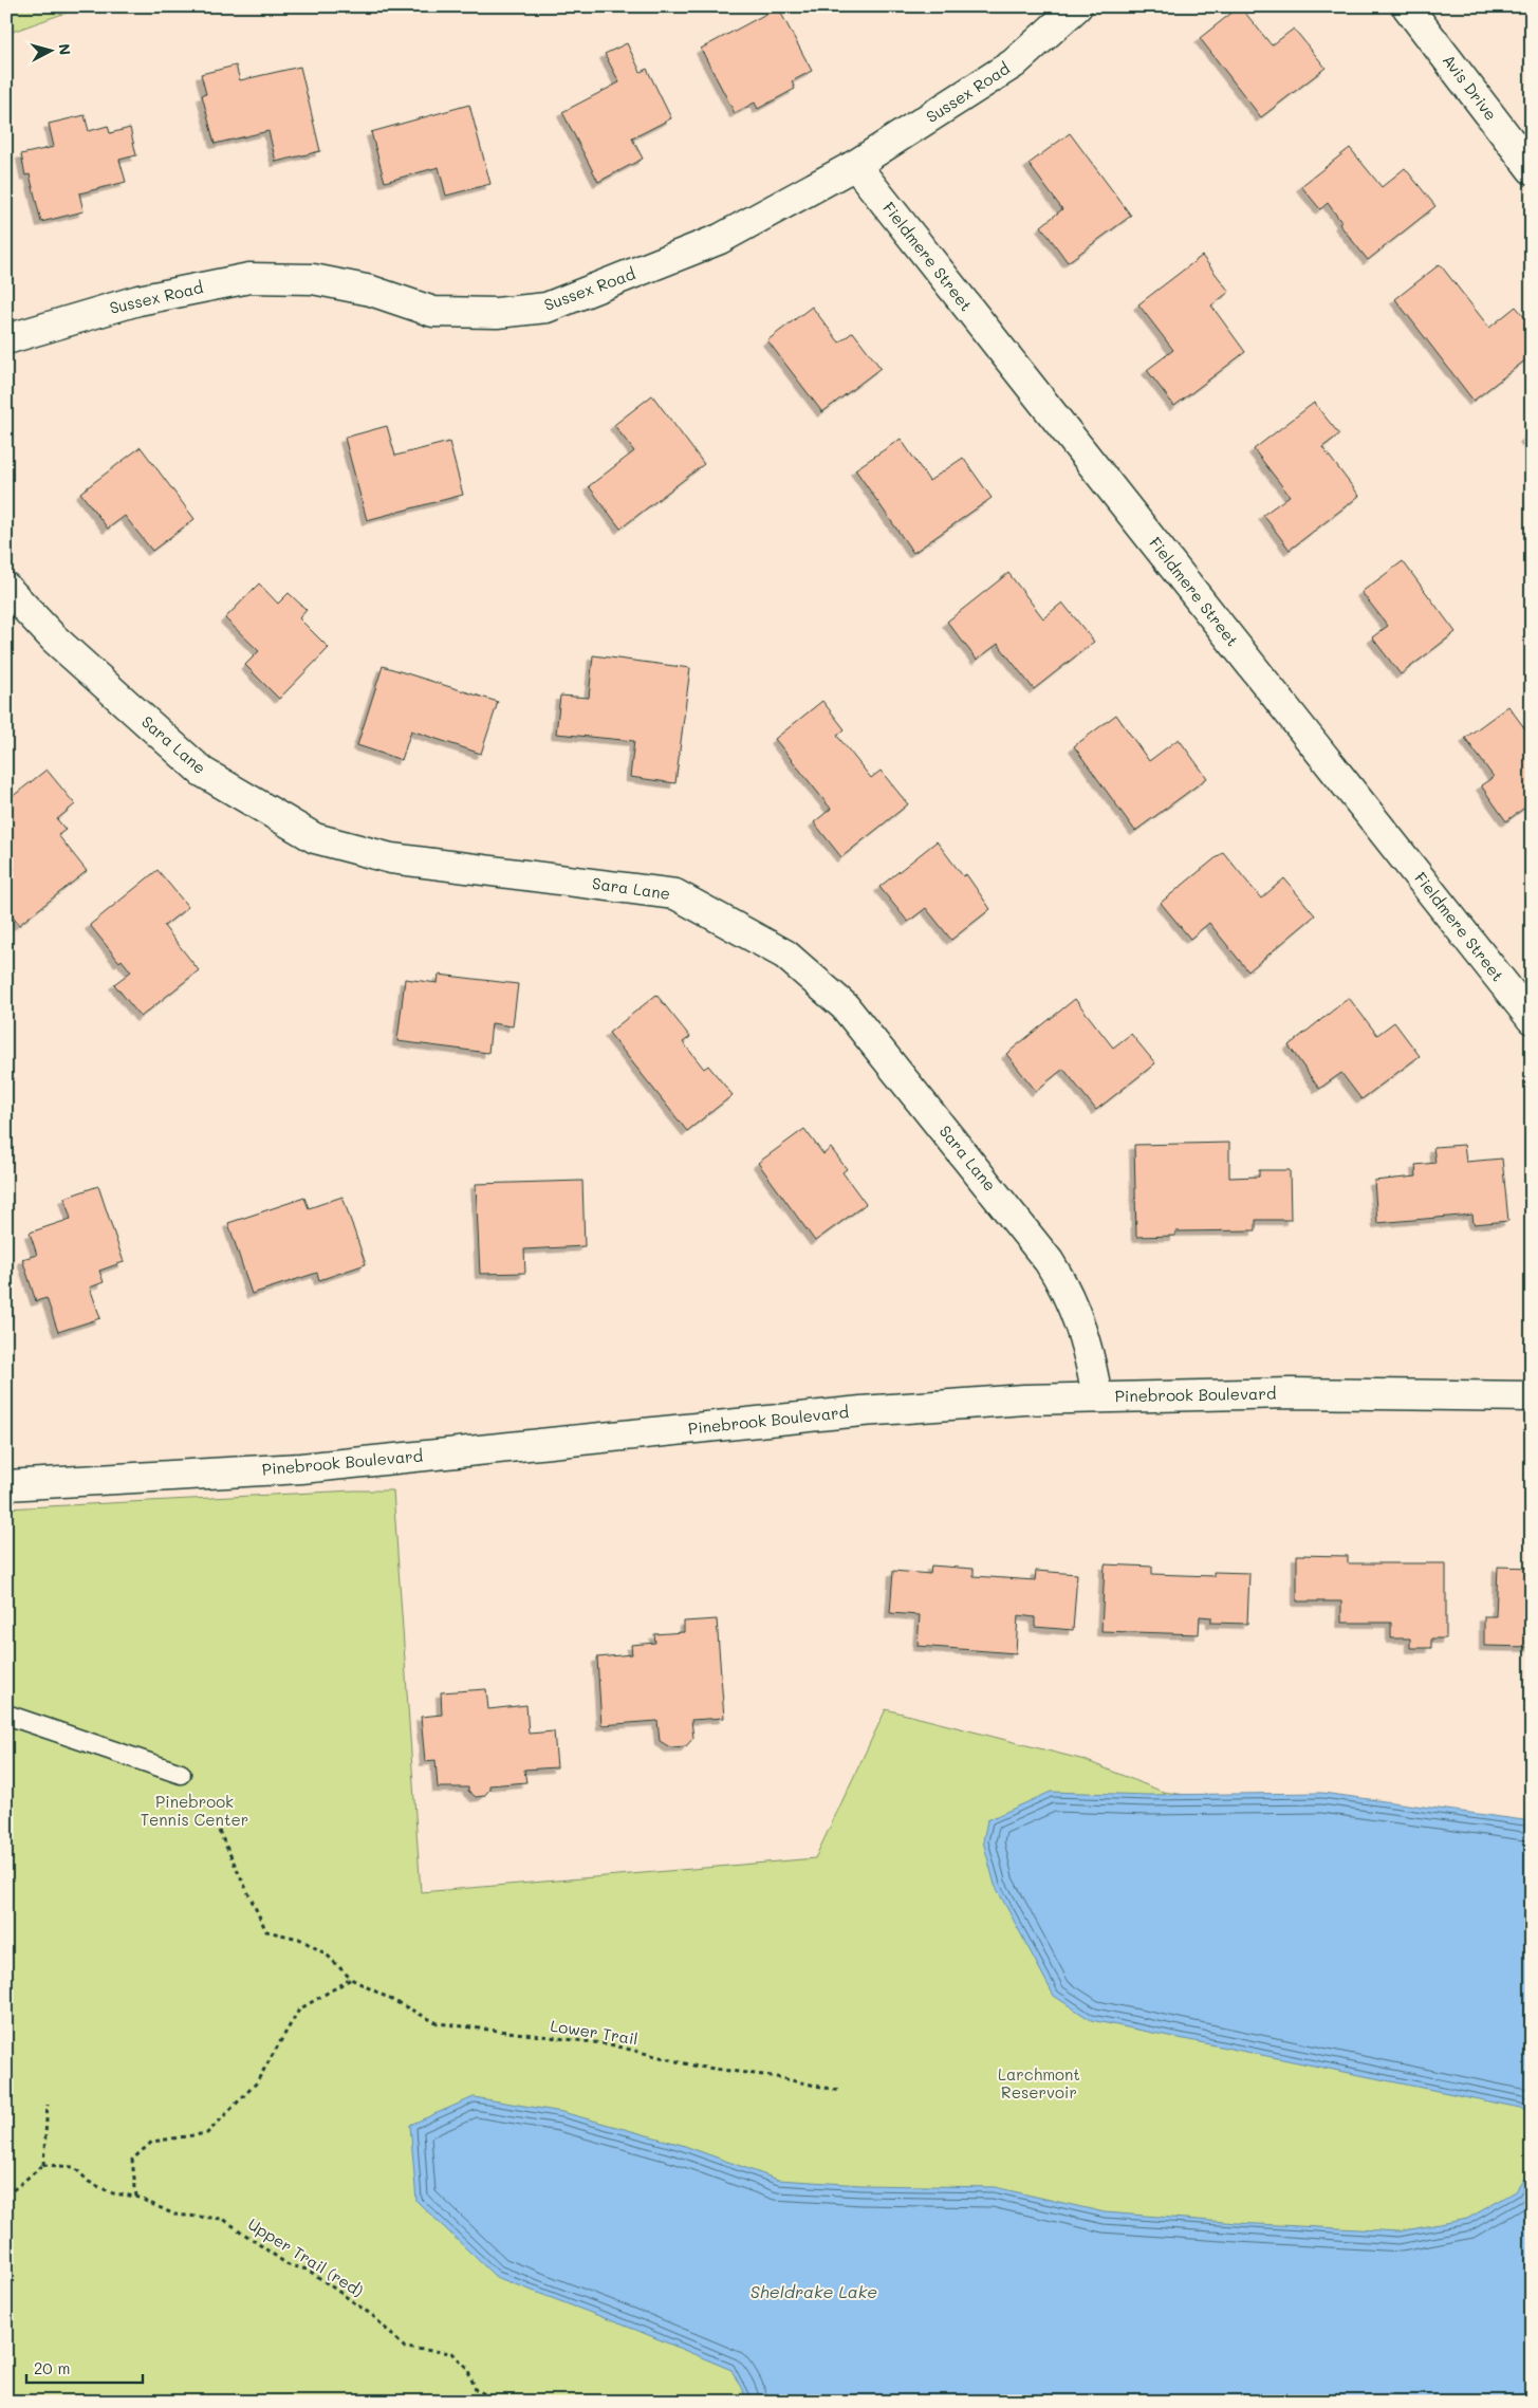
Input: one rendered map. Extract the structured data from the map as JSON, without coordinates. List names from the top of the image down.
{
  "streets": {
    "street": [
      "Avis Drive",
      "Sussex Road",
      "Fieldmere Street",
      "Sara Lane",
      "Pinebrook Boulevard"
    ],
    "path": ["Lower Trail", "Upper Trail (red)"]
  },
  "crossings": [
    ["Sussex Road", "Fieldmere Street"],
    ["Sara Lane", "Pinebrook Boulevard"]
  ],
  "water": ["Sheldrake Lake"],
  "parks": ["Pinebrook Tennis Center", "Larchmont Reservoir"],
  "scale_bar": "20 m",
  "north": "right"
}
